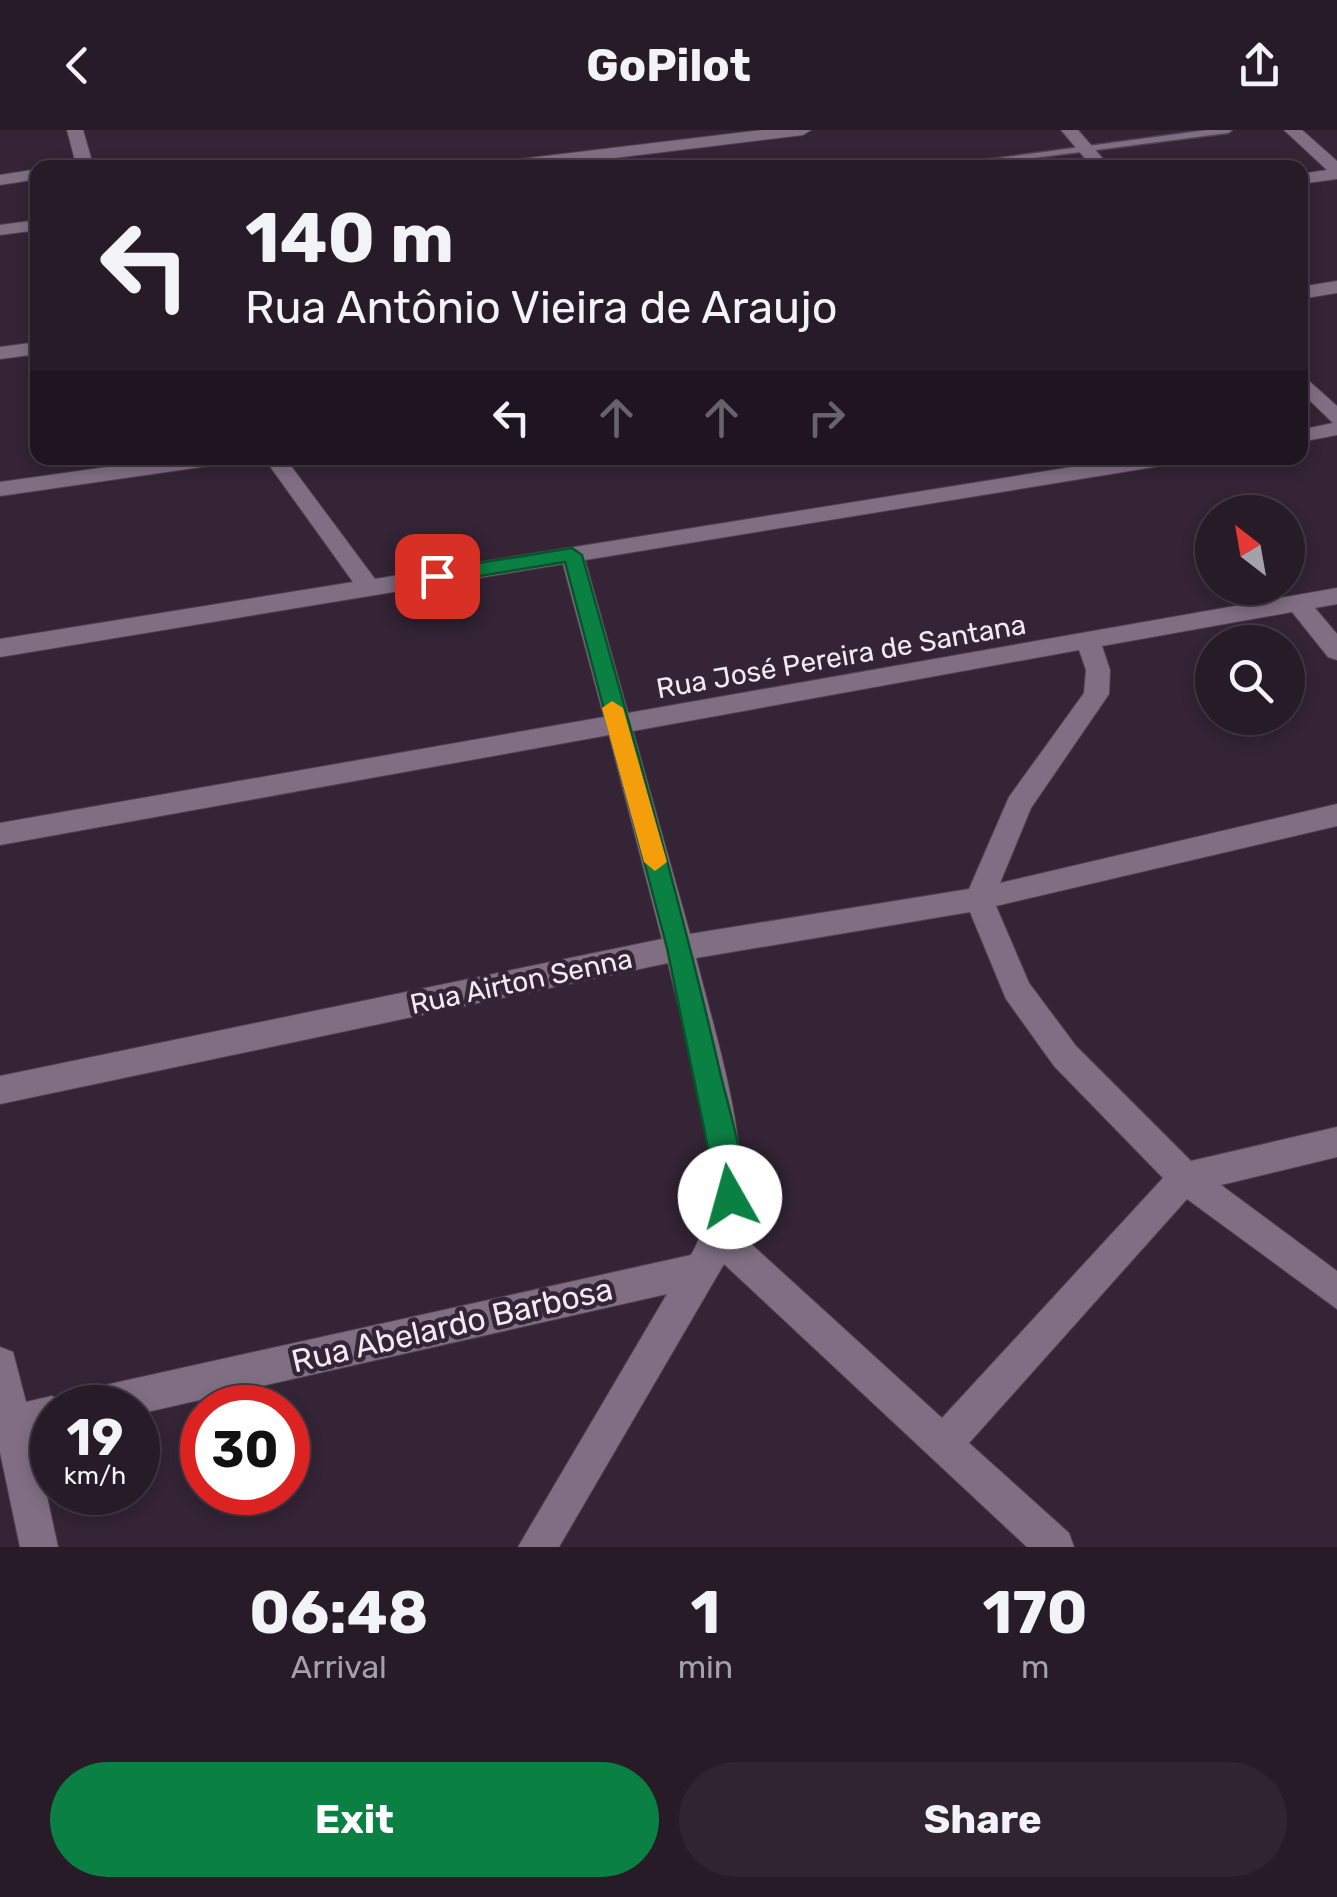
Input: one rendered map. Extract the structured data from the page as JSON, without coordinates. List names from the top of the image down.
{
  "streets": {
    "street": ["Rua José Pereira de Santana", "Rua Airton Senna", "Rua Abelardo Barbosa"]
  },
  "north": "top left",
  "page": {
    "header": "GoPilot",
    "turn": ["140 m", "Rua Antônio Vieira de Araujo"],
    "speed": "19 km/h",
    "limit": "30",
    "eta": [
      "06:48",
      "Arrival",
      "1",
      "min",
      "170",
      "m"
    ],
    "buttons": ["Exit", "Share"]
  }
}
